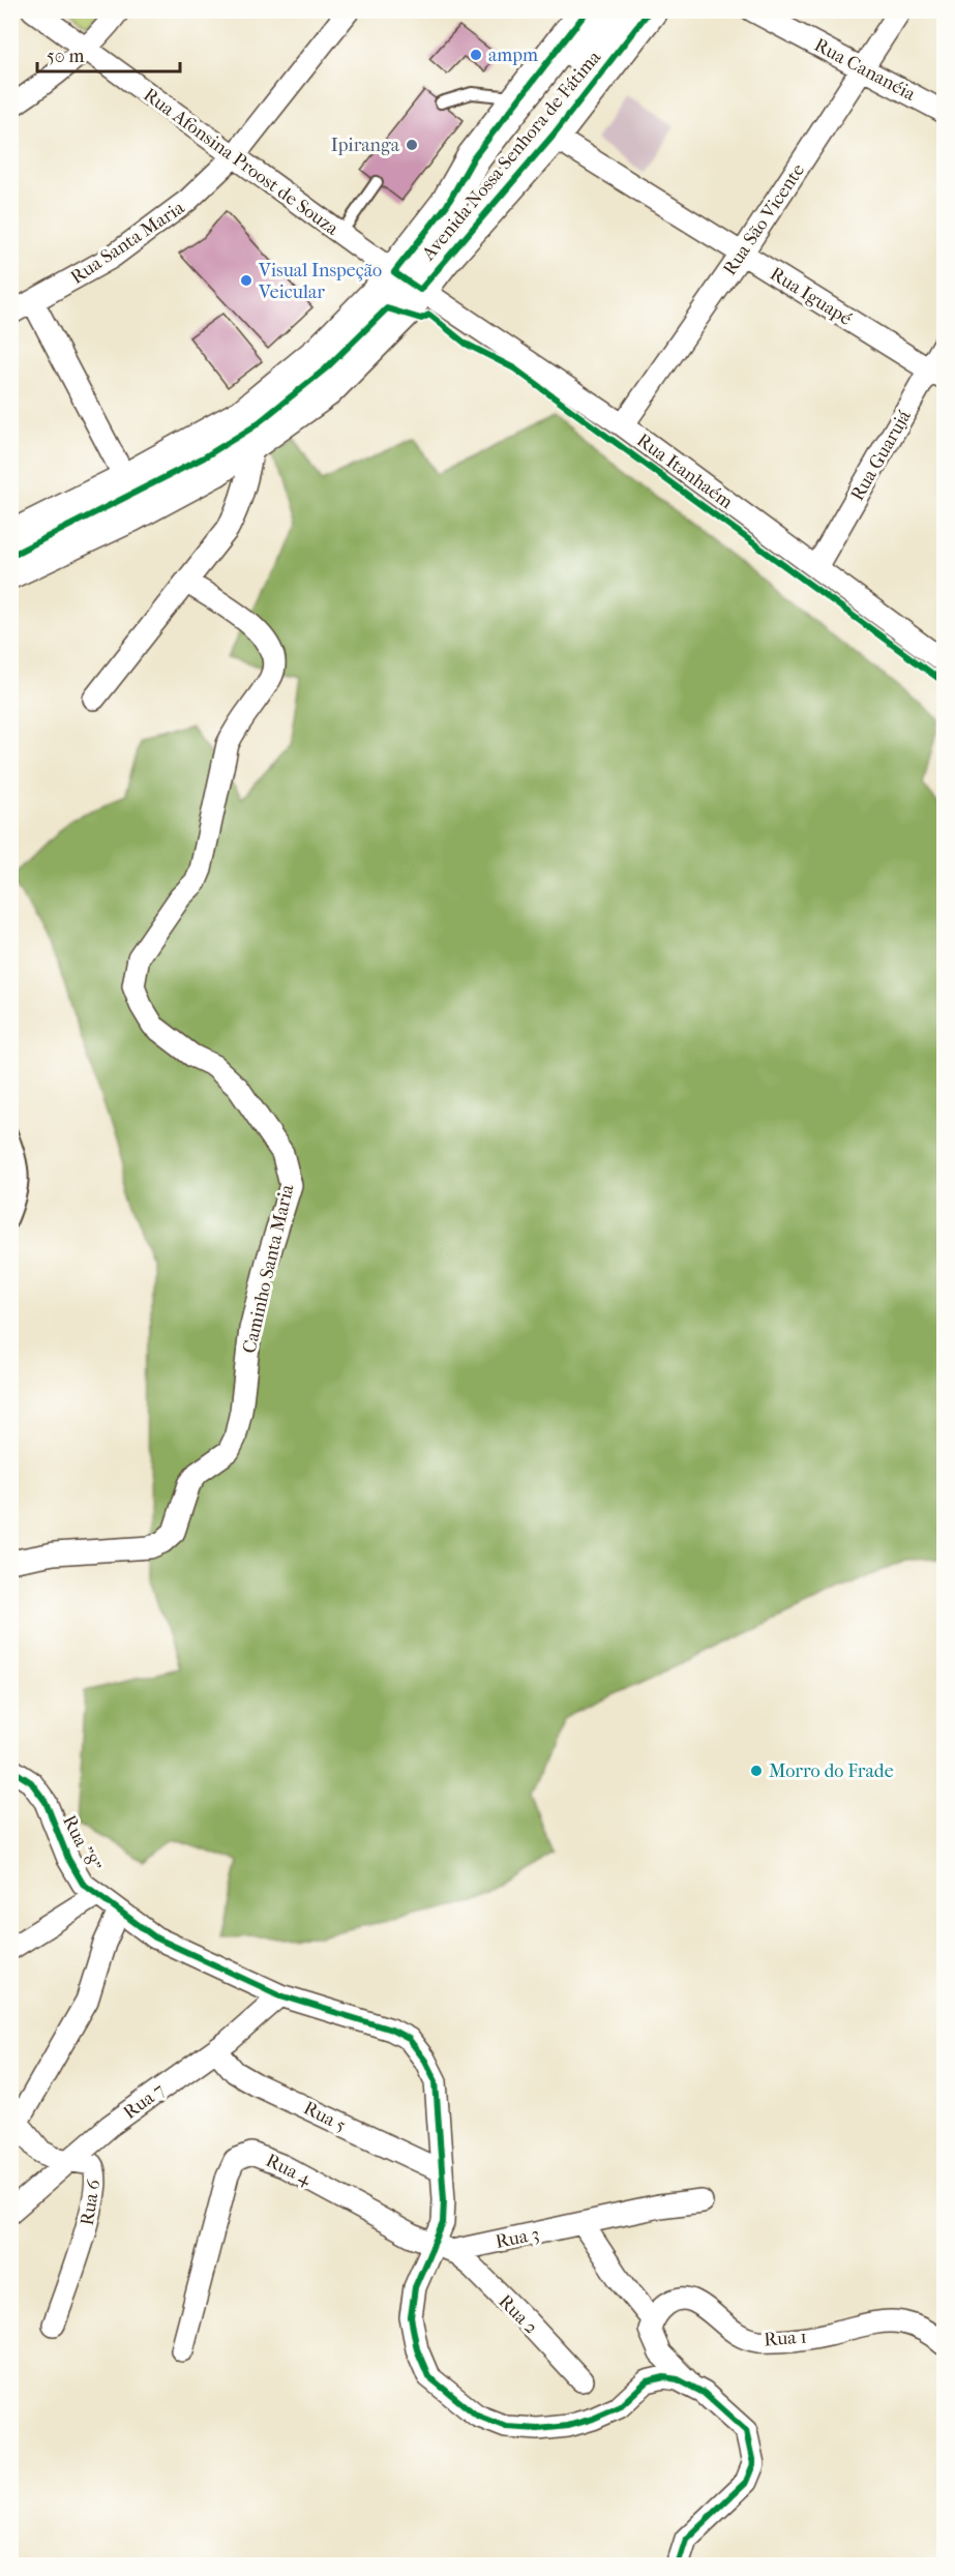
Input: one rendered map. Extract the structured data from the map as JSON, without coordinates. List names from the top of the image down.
{
  "streets": {
    "main road": ["Avenida Nossa Senhora de Fátima"],
    "street": [
      "Rua Cananéia",
      "Rua Afonsina Proost de Souza",
      "Rua São Vicente",
      "Rua Santa Maria",
      "Rua Iguapé",
      "Rua Guarujá",
      "Rua Itanhaém",
      "Caminho Santa Maria",
      "Rua \"8\"",
      "Rua 7",
      "Rua 5",
      "Rua 4",
      "Rua 6",
      "Rua 3",
      "Rua 2",
      "Rua 1"
    ]
  },
  "crossings": [
    ["Rua Cananéia", "Rua São Vicente"],
    ["Avenida Nossa Senhora de Fátima", "Rua Afonsina Proost de Souza"],
    ["Avenida Nossa Senhora de Fátima", "Rua Iguapé"],
    ["Avenida Nossa Senhora de Fátima", "Rua Itanhaém"],
    ["Rua Afonsina Proost de Souza", "Rua Santa Maria"],
    ["Rua Afonsina Proost de Souza", "Rua Itanhaém"],
    ["Rua São Vicente", "Rua Iguapé"],
    ["Rua São Vicente", "Rua Itanhaém"],
    ["Rua Iguapé", "Rua Guarujá"],
    ["Rua Guarujá", "Rua Itanhaém"],
    ["Rua \"8\"", "Rua 7"],
    ["Rua \"8\"", "Rua 5"],
    ["Rua \"8\"", "Rua 4"],
    ["Rua \"8\"", "Rua 3"],
    ["Rua \"8\"", "Rua 2"],
    ["Rua 7", "Rua 5"],
    ["Rua 7", "Rua 6"],
    ["Rua 4", "Rua 3"],
    ["Rua 4", "Rua 2"],
    ["Rua 3", "Rua 2"]
  ],
  "places": [
    "ampm",
    "Ipiranga",
    "Visual Inspeção Veicular",
    "Morro do Frade"
  ],
  "scale_bar": "50 m"
}
